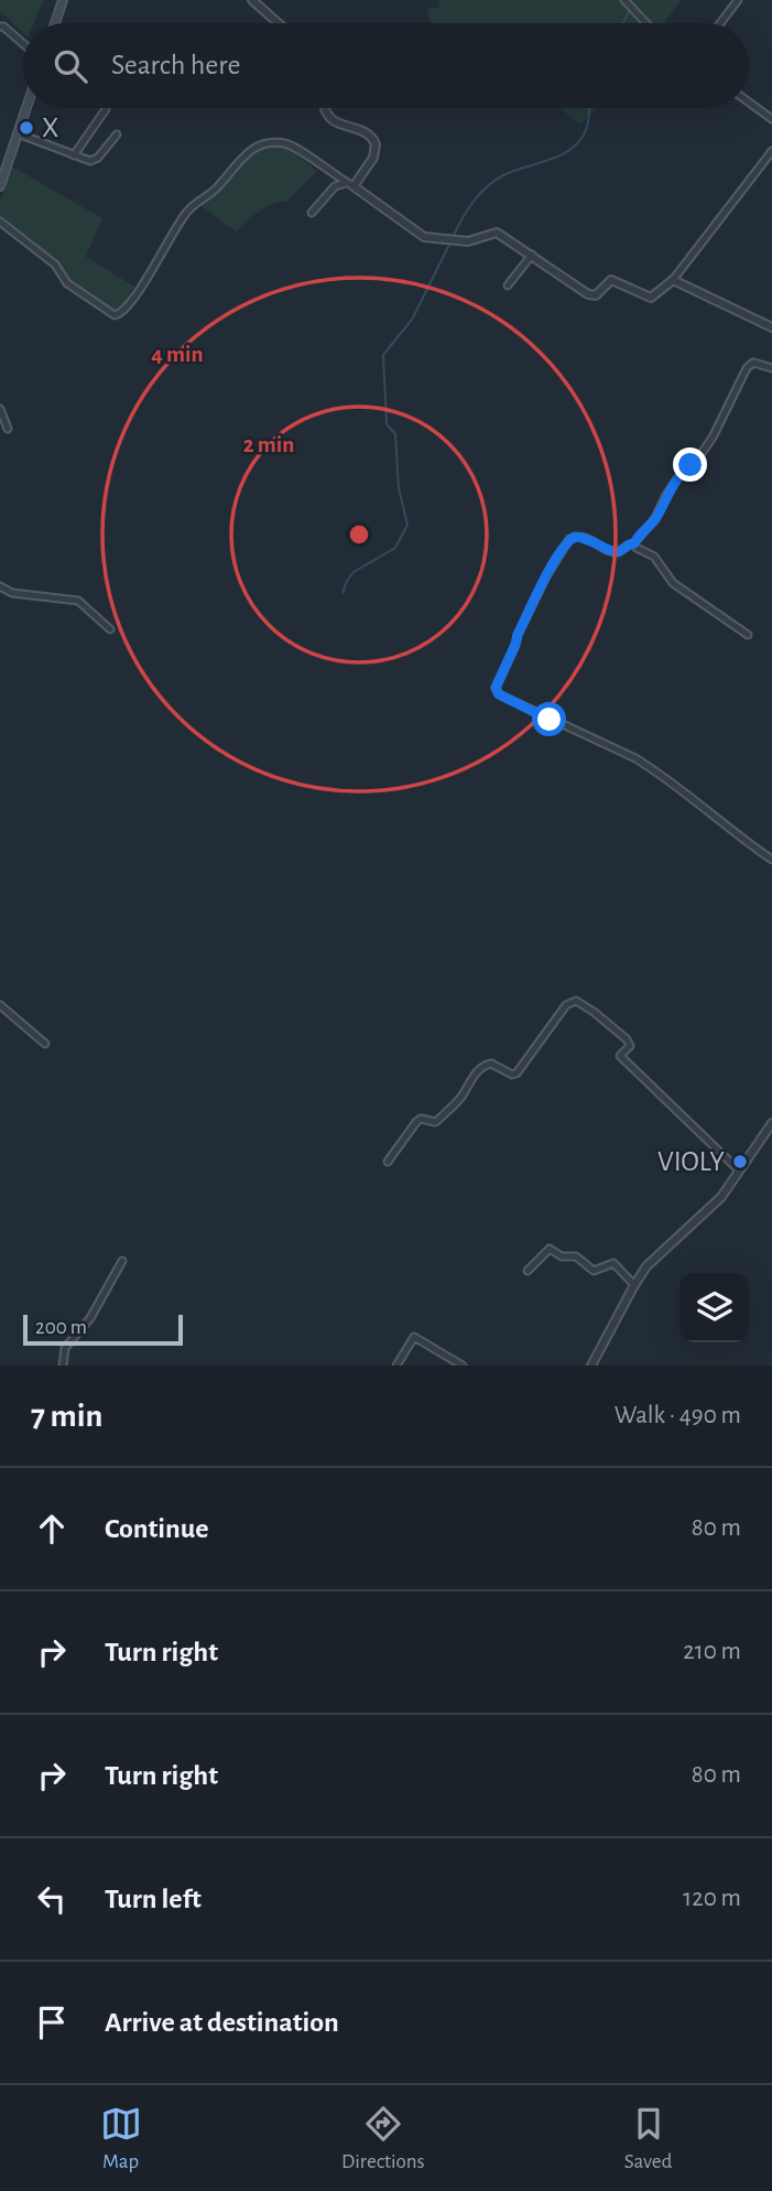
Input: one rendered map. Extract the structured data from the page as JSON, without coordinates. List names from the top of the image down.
{
  "places": ["X", "VIOLY"],
  "scale_bar": "200 m",
  "page": {
    "search": "Search here",
    "scale": "200 m",
    "heading": ["7 min", "Walk · 490 m"],
    "list": [
      ["Continue", "80 m"],
      ["Turn right", "210 m"],
      ["Turn right", "80 m"],
      ["Turn left", "120 m"],
      "Arrive at destination"
    ],
    "nav": ["Map", "Directions", "Saved"]
  },
  "rings": ["4 min", "2 min"]
}
